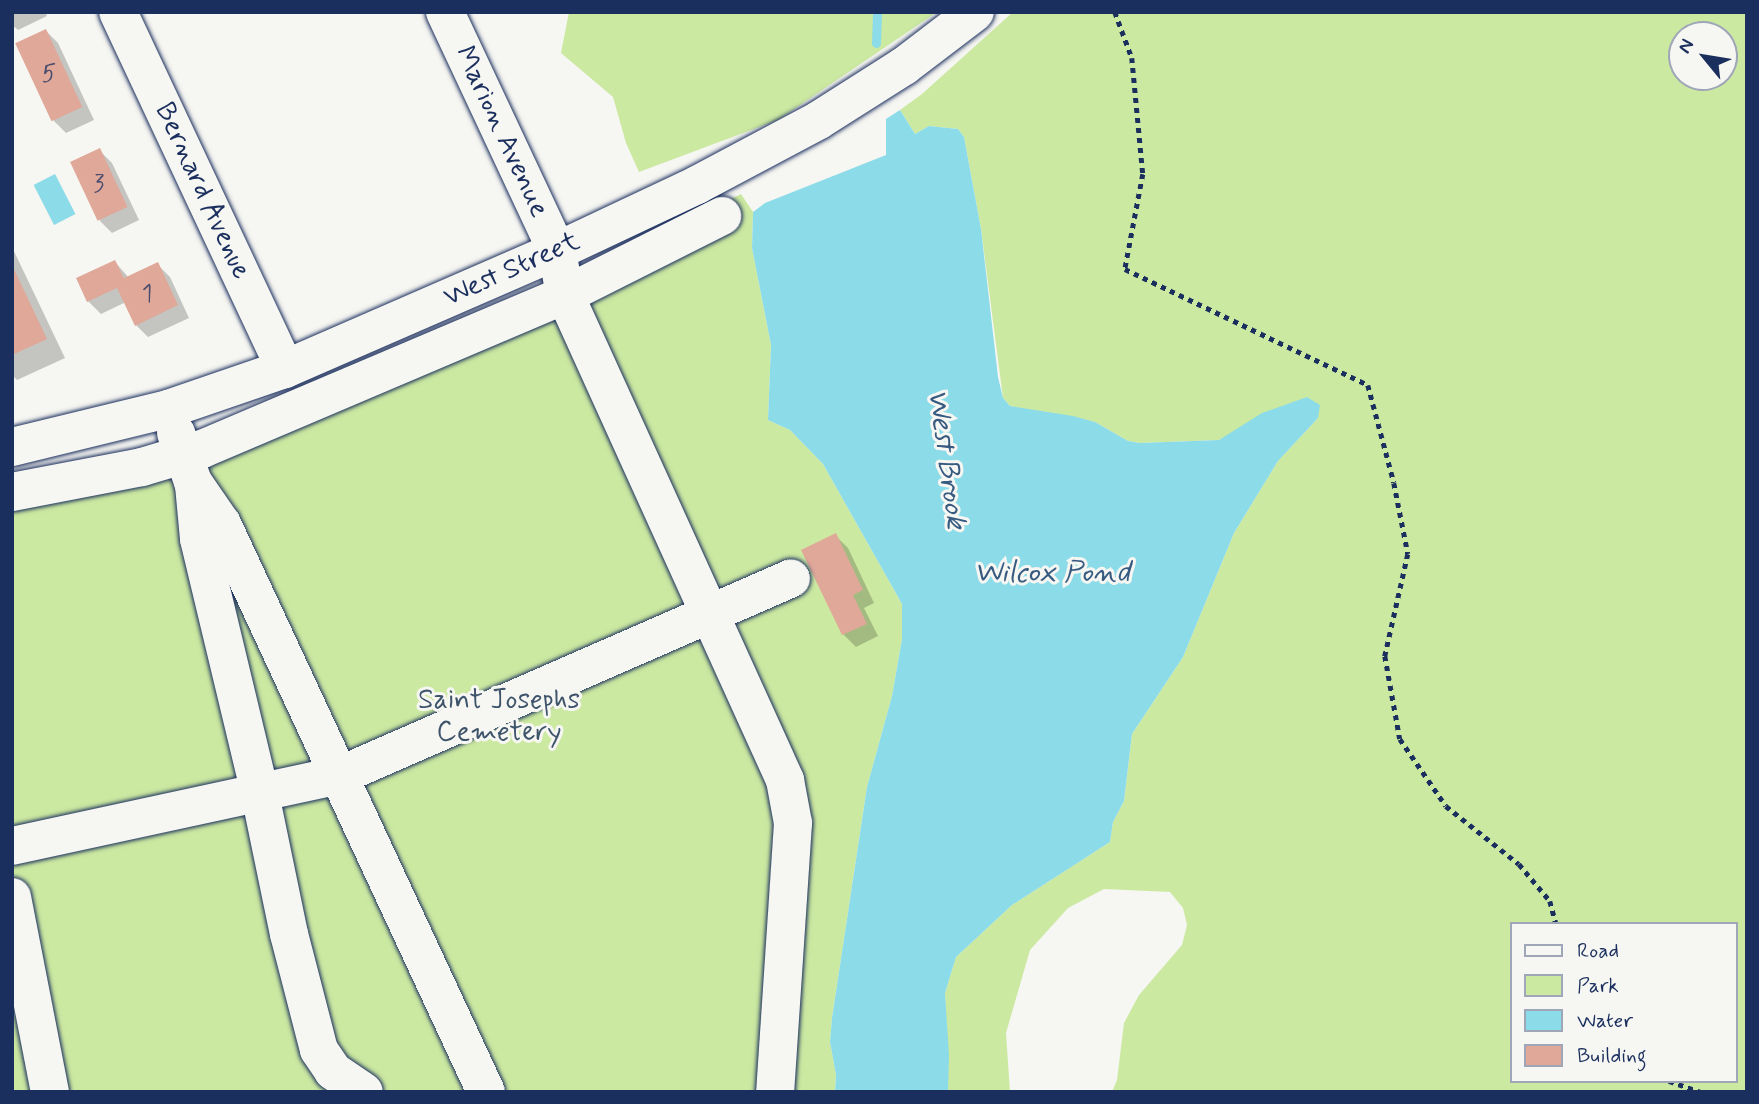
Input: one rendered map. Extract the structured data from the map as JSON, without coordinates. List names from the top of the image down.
{
  "streets": {
    "street": ["Marion Avenue", "Bernard Avenue", "West Street"]
  },
  "crossings": [
    ["Marion Avenue", "West Street"],
    ["Bernard Avenue", "West Street"]
  ],
  "water": ["West Brook", "Wilcox Pond"],
  "parks": ["Saint Josephs Cemetery"],
  "house_numbers": ["5", "3", "1"],
  "legend": [
    "Road",
    "Park",
    "Water",
    "Building"
  ],
  "north": "top left"
}
